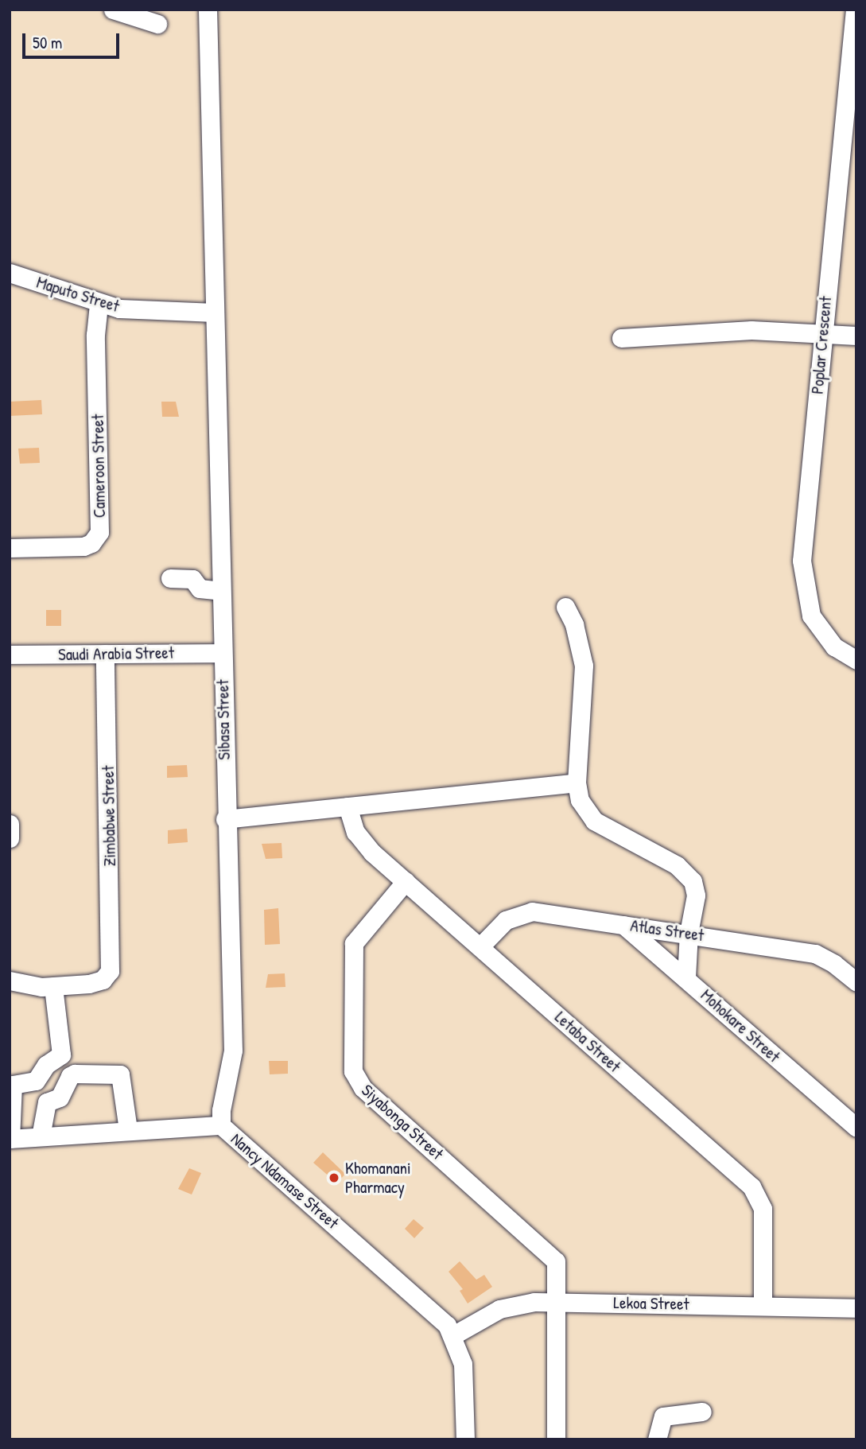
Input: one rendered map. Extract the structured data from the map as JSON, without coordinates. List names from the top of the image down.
{
  "streets": {
    "street": [
      "Maputo Street",
      "Poplar Crescent",
      "Cameroon Street",
      "Saudi Arabia Street",
      "Sibasa Street",
      "Zimbabwe Street",
      "Atlas Street",
      "Mohokare Street",
      "Letaba Street",
      "Siyabonga Street",
      "Nancy Ndamase Street",
      "Lekoa Street"
    ]
  },
  "crossings": [
    ["Maputo Street", "Cameroon Street"],
    ["Maputo Street", "Sibasa Street"],
    ["Saudi Arabia Street", "Sibasa Street"],
    ["Saudi Arabia Street", "Zimbabwe Street"],
    ["Sibasa Street", "Nancy Ndamase Street"],
    ["Atlas Street", "Mohokare Street"],
    ["Atlas Street", "Letaba Street"],
    ["Letaba Street", "Siyabonga Street"],
    ["Letaba Street", "Lekoa Street"],
    ["Siyabonga Street", "Lekoa Street"],
    ["Nancy Ndamase Street", "Lekoa Street"]
  ],
  "places": ["Khomanani Pharmacy"],
  "scale_bar": "50 m"
}
